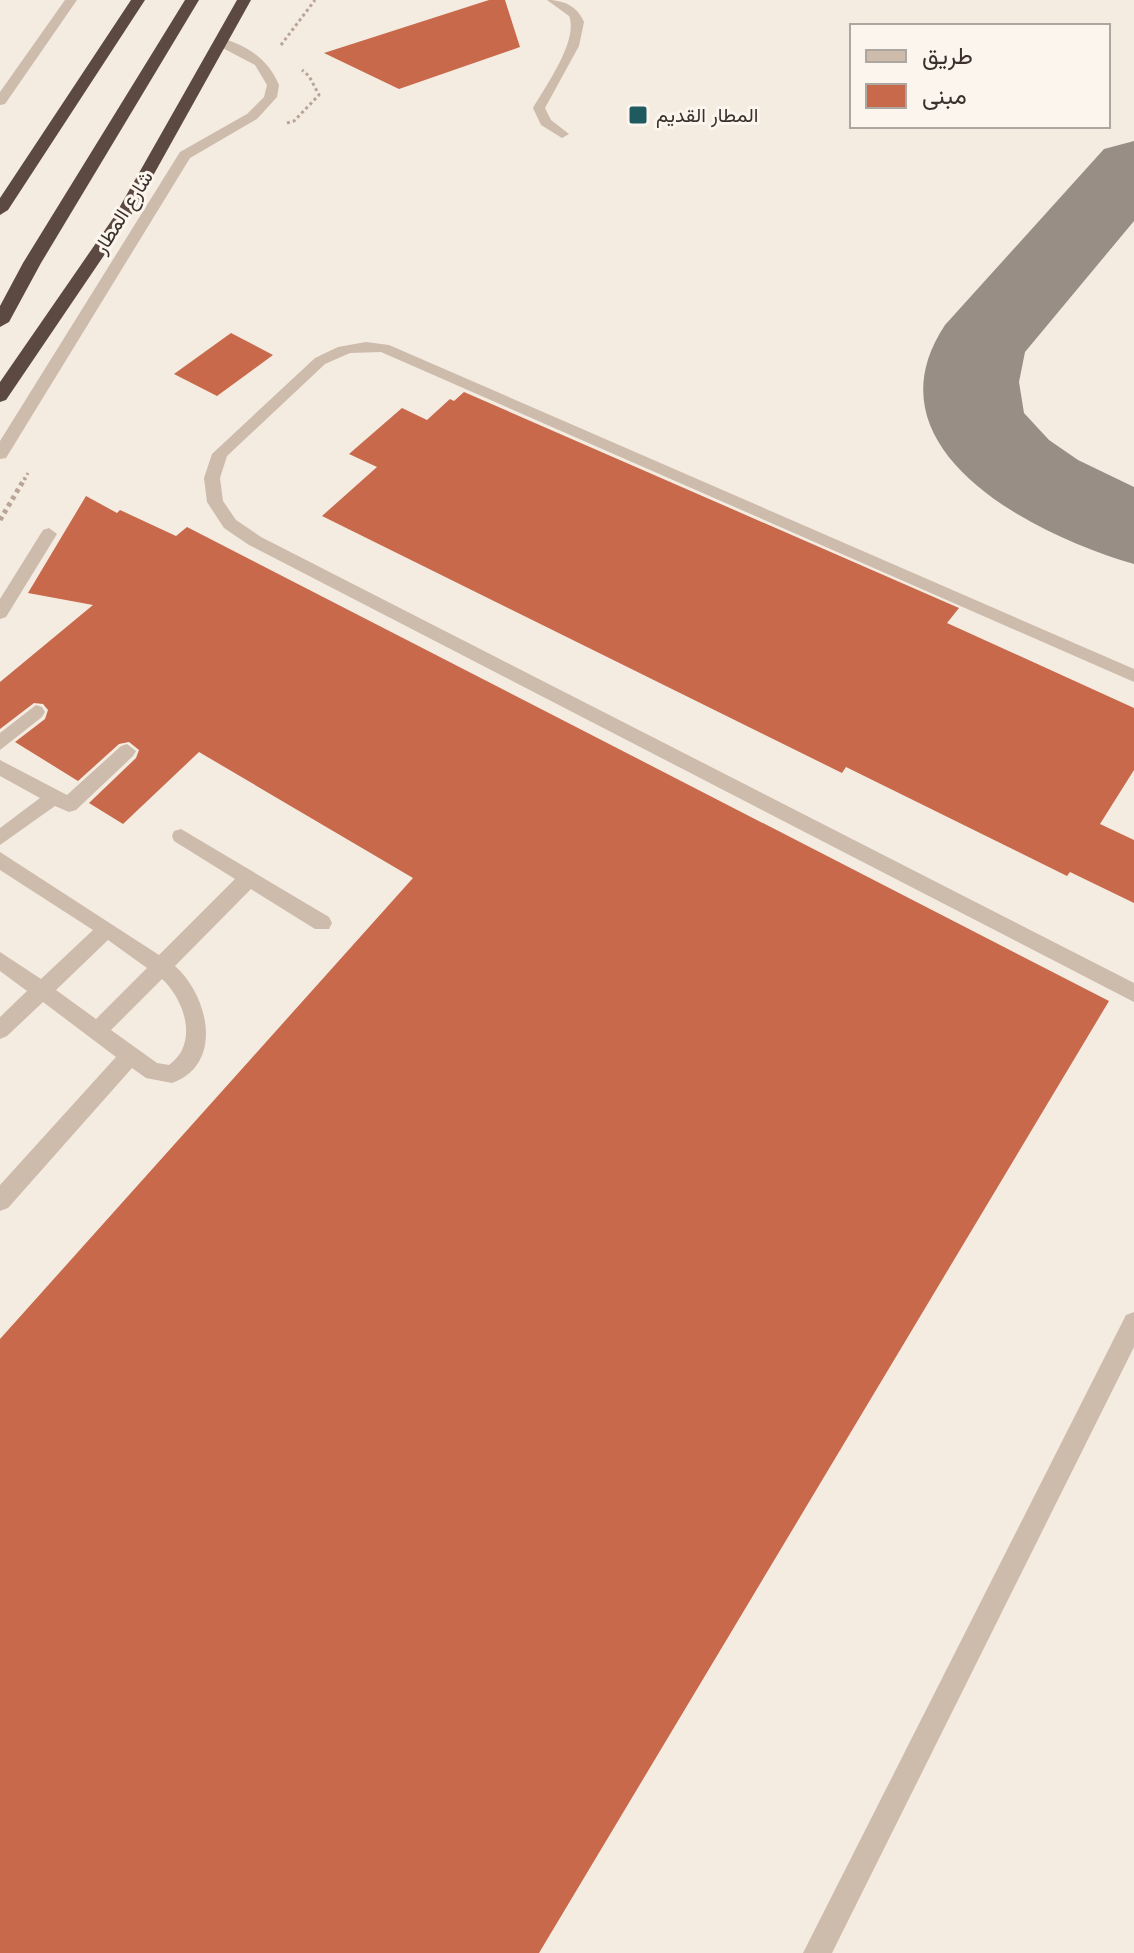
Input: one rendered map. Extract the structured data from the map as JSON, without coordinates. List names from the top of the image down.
{
  "streets": {
    "highway": ["شارع المطار"]
  },
  "places": {
    "transit": ["المطار القديم"]
  },
  "legend": ["طريق", "مبنى"]
}
